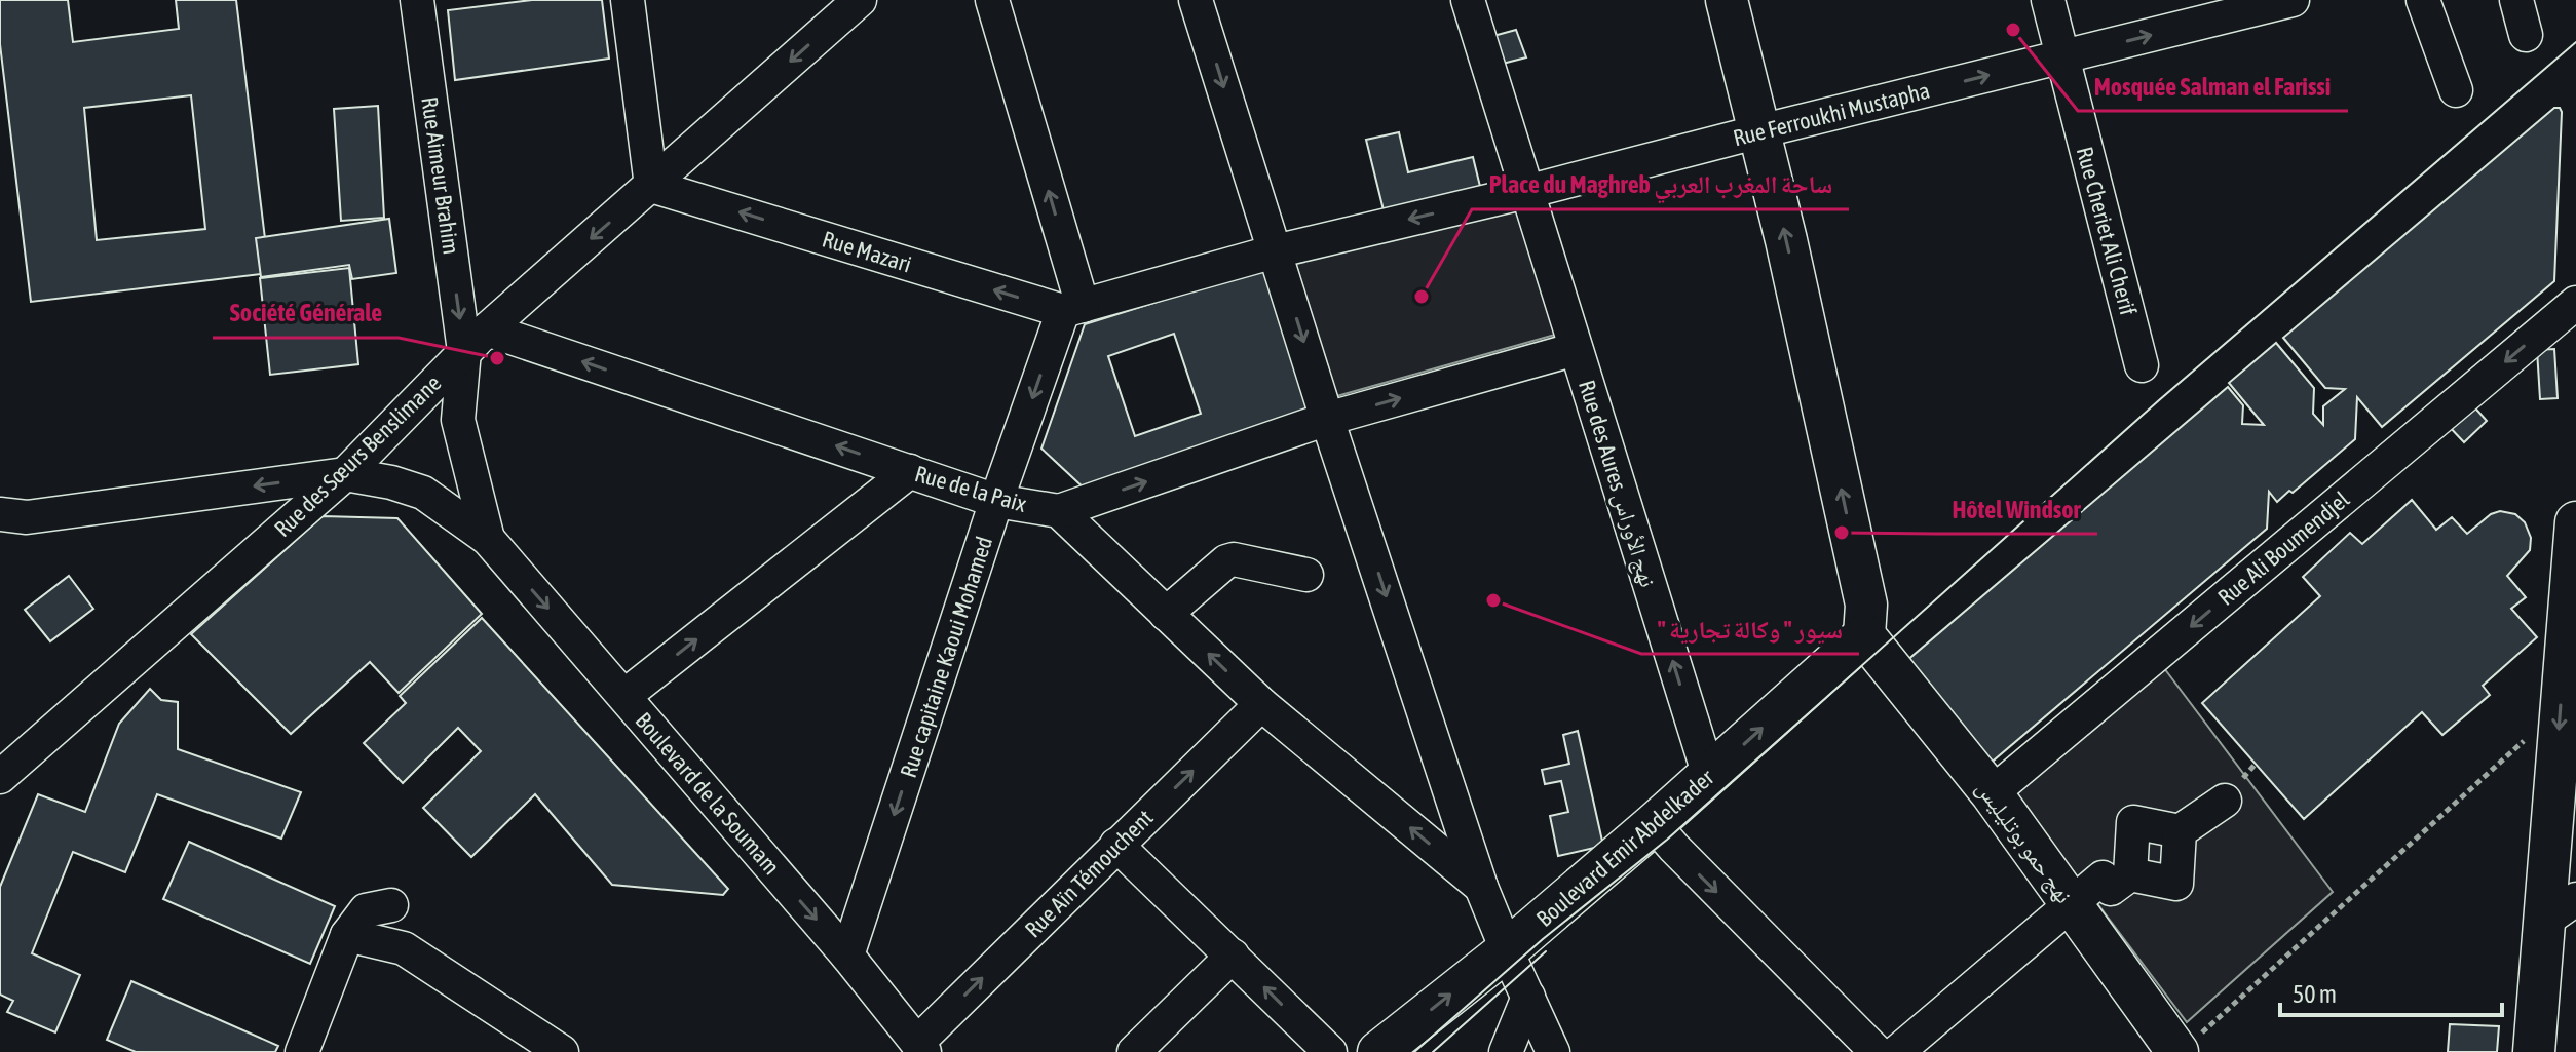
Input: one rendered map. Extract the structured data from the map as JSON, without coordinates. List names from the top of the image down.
{
  "streets": {
    "main road": ["نهج حمو بوتليليس", "Boulevard Emir Abdelkader"],
    "street": [
      "Rue Ferroukhi Mustapha",
      "Rue Aimeur Brahim",
      "Rue Cheriet Ali Cherif",
      "Rue Mazari",
      "Rue des Sœurs Benslimane",
      "Rue des Aures نهج الأوراس",
      "Rue de la Paix",
      "Rue Ali Boumendjel",
      "Rue capitaine Kaoui Mohamed",
      "Boulevard de la Soumam",
      "Rue Aïn Témouchent"
    ]
  },
  "crossings": [
    ["Rue Ferroukhi Mustapha", "Rue Cheriet Ali Cherif"],
    ["Rue Ferroukhi Mustapha", "Rue Mazari"],
    ["Rue Ferroukhi Mustapha", "Rue des Aures نهج الأوراس"],
    ["Rue Ferroukhi Mustapha", "Rue capitaine Kaoui Mohamed"],
    ["Rue Aimeur Brahim", "Rue des Sœurs Benslimane"],
    ["Rue Aimeur Brahim", "Rue de la Paix"],
    ["Rue Aimeur Brahim", "Boulevard de la Soumam"],
    ["Rue Mazari", "Rue des Sœurs Benslimane"],
    ["Rue Mazari", "Rue capitaine Kaoui Mohamed"],
    ["Rue des Sœurs Benslimane", "Rue de la Paix"],
    ["Rue des Aures نهج الأوراس", "Boulevard Emir Abdelkader"],
    ["Rue de la Paix", "Rue capitaine Kaoui Mohamed"],
    ["Rue Ali Boumendjel", "نهج حمو بوتليليس"],
    ["Rue capitaine Kaoui Mohamed", "Boulevard de la Soumam"],
    ["Boulevard de la Soumam", "Rue Aïn Témouchent"],
    ["نهج حمو بوتليليس", "Boulevard Emir Abdelkader"]
  ],
  "one_way": [
    "Rue Mazari",
    "Rue des Sœurs Benslimane",
    "Rue de la Paix",
    "Rue Ali Boumendjel",
    "Rue capitaine Kaoui Mohamed",
    "Boulevard de la Soumam",
    "Boulevard Emir Abdelkader",
    "Rue Aïn Témouchent"
  ],
  "places": [
    "Mosquée Salman el Farissi",
    "Place du Maghreb ساحة المغرب العربي",
    "Société Générale",
    "Hôtel Windsor",
    "\" سيور \" وكالة تجارية"
  ],
  "scale_bar": "50 m"
}
